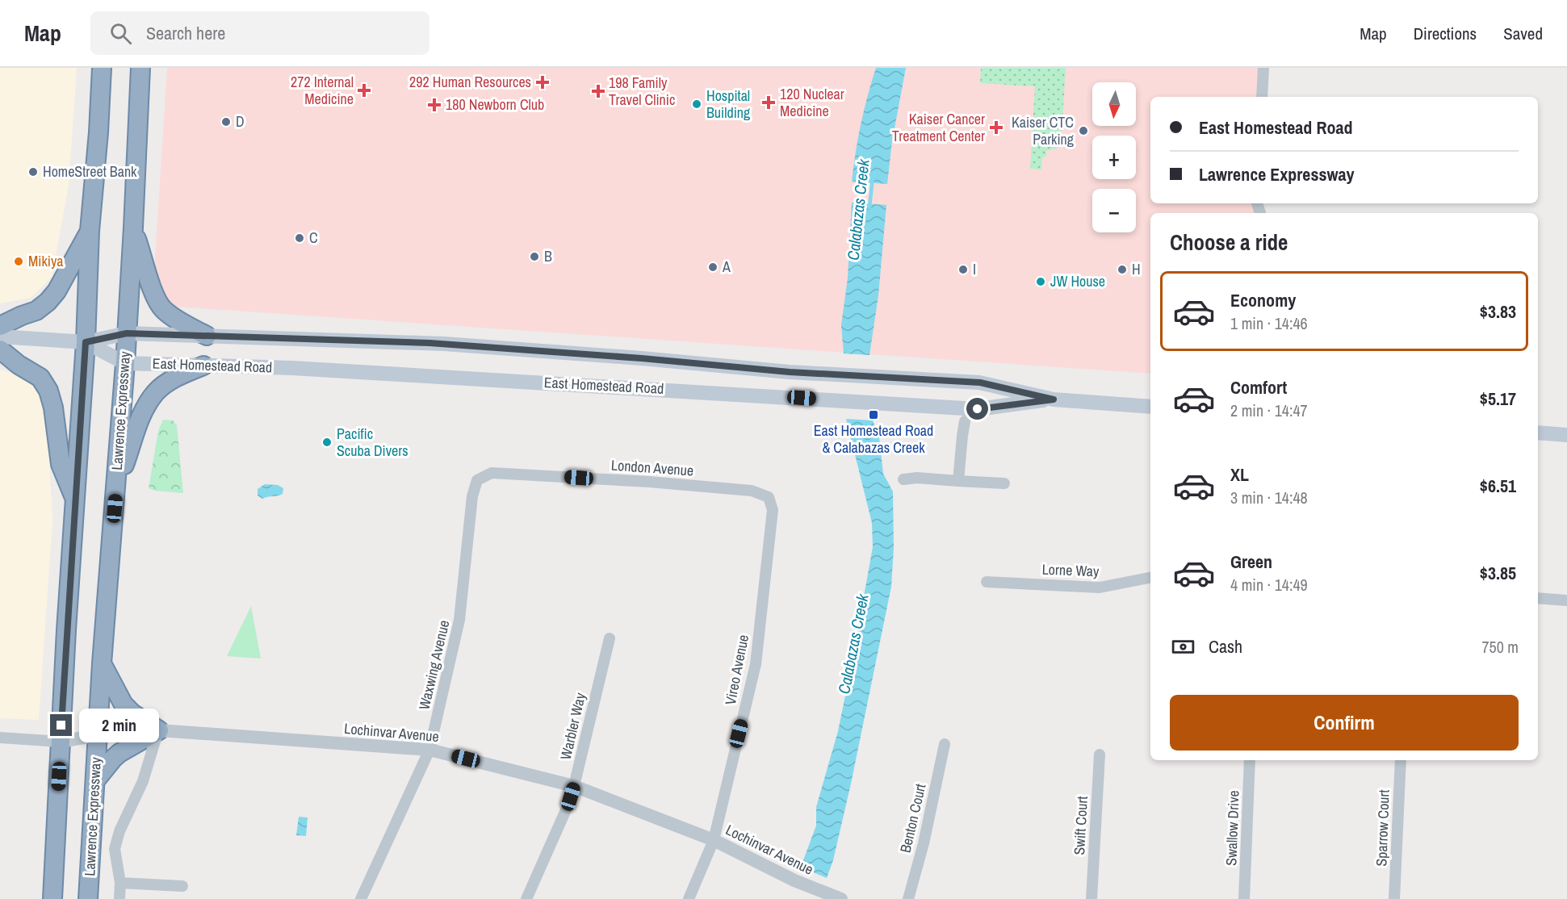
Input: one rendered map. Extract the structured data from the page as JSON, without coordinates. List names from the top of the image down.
{
  "streets": {
    "highway": ["Lawrence Expressway"],
    "main road": ["East Homestead Road"],
    "street": [
      "London Avenue",
      "Lorne Way",
      "Waxwing Avenue",
      "Vireo Avenue",
      "Warbler Way",
      "Lochinvar Avenue",
      "Benton Court",
      "Swift Court",
      "Swallow Drive",
      "Sparrow Court"
    ]
  },
  "crossings": [
    ["East Homestead Road", "Lawrence Expressway"],
    ["Lawrence Expressway", "Lochinvar Avenue"],
    ["London Avenue", "Waxwing Avenue"],
    ["London Avenue", "Vireo Avenue"],
    ["Waxwing Avenue", "Lochinvar Avenue"],
    ["Vireo Avenue", "Lochinvar Avenue"],
    ["Warbler Way", "Lochinvar Avenue"]
  ],
  "water": ["Calabazas Creek"],
  "places": {
    "health": [
      "292 Human Resources",
      "272 Internal Medicine",
      "198 Family Travel Clinic",
      "120 Nuclear Medicine",
      "180 Newborn Club",
      "Kaiser Cancer Treatment Center"
    ],
    "other": [
      "Hospital Building",
      "D",
      "Kaiser CTC Parking",
      "HomeStreet Bank",
      "C",
      "B",
      "Mikiya",
      "A",
      "I",
      "H",
      "JW House",
      "Pacific Scuba Divers"
    ],
    "transit": ["East Homestead Road & Calabazas Creek"]
  },
  "north": "bottom",
  "page": {
    "header": "Map",
    "search": "Search here",
    "nav": ["Map", "Directions", "Saved"],
    "map_buttons": ["+", "−"],
    "banner": ["East Homestead Road", "Lawrence Expressway"],
    "heading": "Choose a ride",
    "list": [
      {
        "name": "Economy",
        "note": "1 min · 14:46",
        "value": "$3.83"
      },
      {
        "name": "Comfort",
        "note": "2 min · 14:47",
        "value": "$5.17"
      },
      {
        "name": "XL",
        "note": "3 min · 14:48",
        "value": "$6.51"
      },
      {
        "name": "Green",
        "note": "4 min · 14:49",
        "value": "$3.85"
      }
    ],
    "pay": ["Cash", "750 m"],
    "buttons": "Confirm",
    "bubble": "2 min"
  }
}
